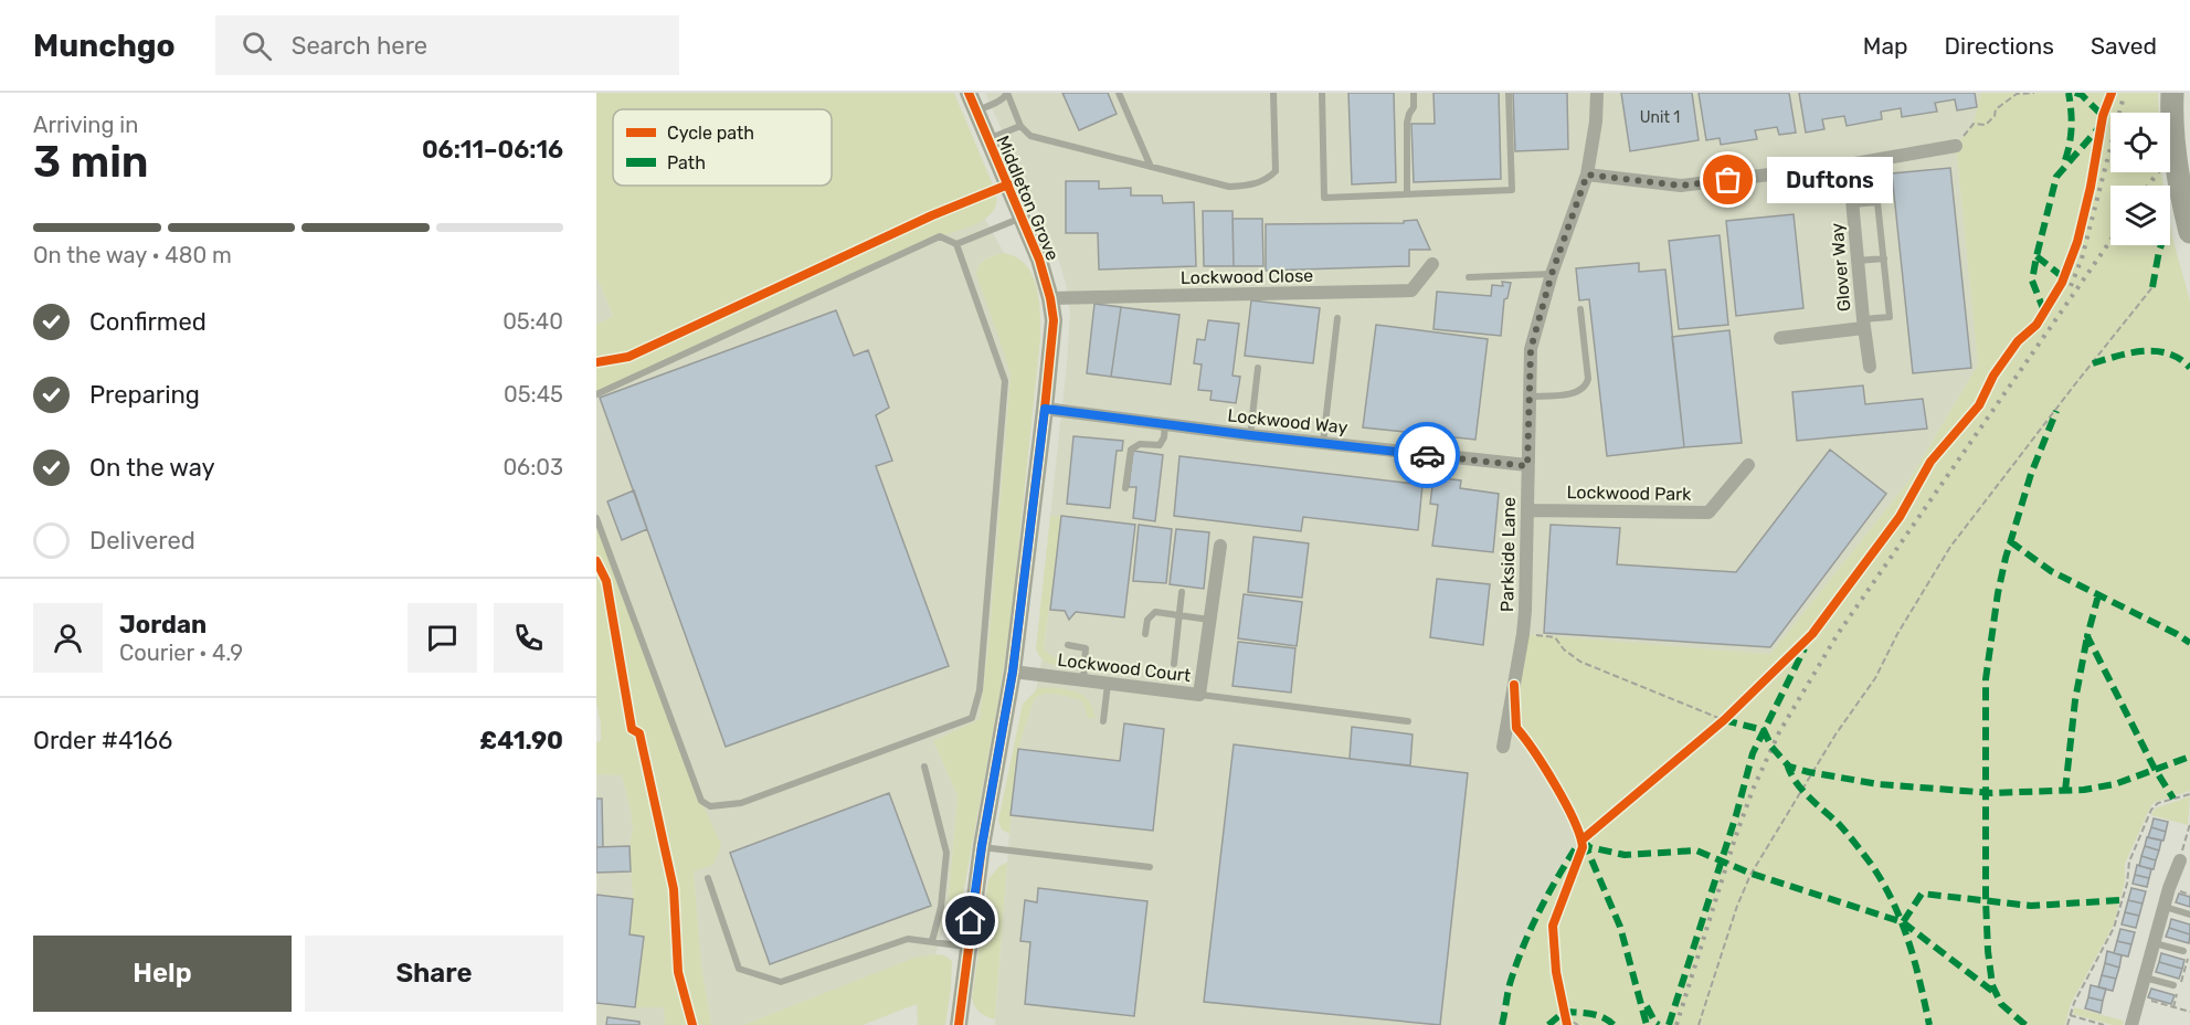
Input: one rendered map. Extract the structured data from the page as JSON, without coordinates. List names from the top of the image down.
{
  "streets": {
    "street": [
      "Middleton Grove",
      "Glover Way",
      "Lockwood Close",
      "Lockwood Way",
      "Lockwood Park",
      "Parkside Lane",
      "Lockwood Court"
    ]
  },
  "crossings": [
    ["Middleton Grove", "Lockwood Close"],
    ["Middleton Grove", "Lockwood Way"],
    ["Middleton Grove", "Lockwood Court"],
    ["Lockwood Way", "Parkside Lane"],
    ["Lockwood Park", "Parkside Lane"]
  ],
  "places": ["Duftons"],
  "house_numbers": ["Unit 1"],
  "legend": ["Cycle path", "Path"],
  "page": {
    "header": "Munchgo",
    "search": "Search here",
    "nav": ["Map", "Directions", "Saved"],
    "heading": ["3 min", "Arriving in", "06:11–06:16"],
    "panel": [
      "Jordan",
      "Courier · 4.9",
      "Order #4166",
      "£41.90"
    ],
    "bubble": "Duftons",
    "bar": "On the way · 480 m",
    "list": [
      ["Confirmed", "05:40"],
      ["Preparing", "05:45"],
      ["On the way", "06:03"],
      "Delivered"
    ],
    "buttons": ["Help", "Share"]
  }
}
